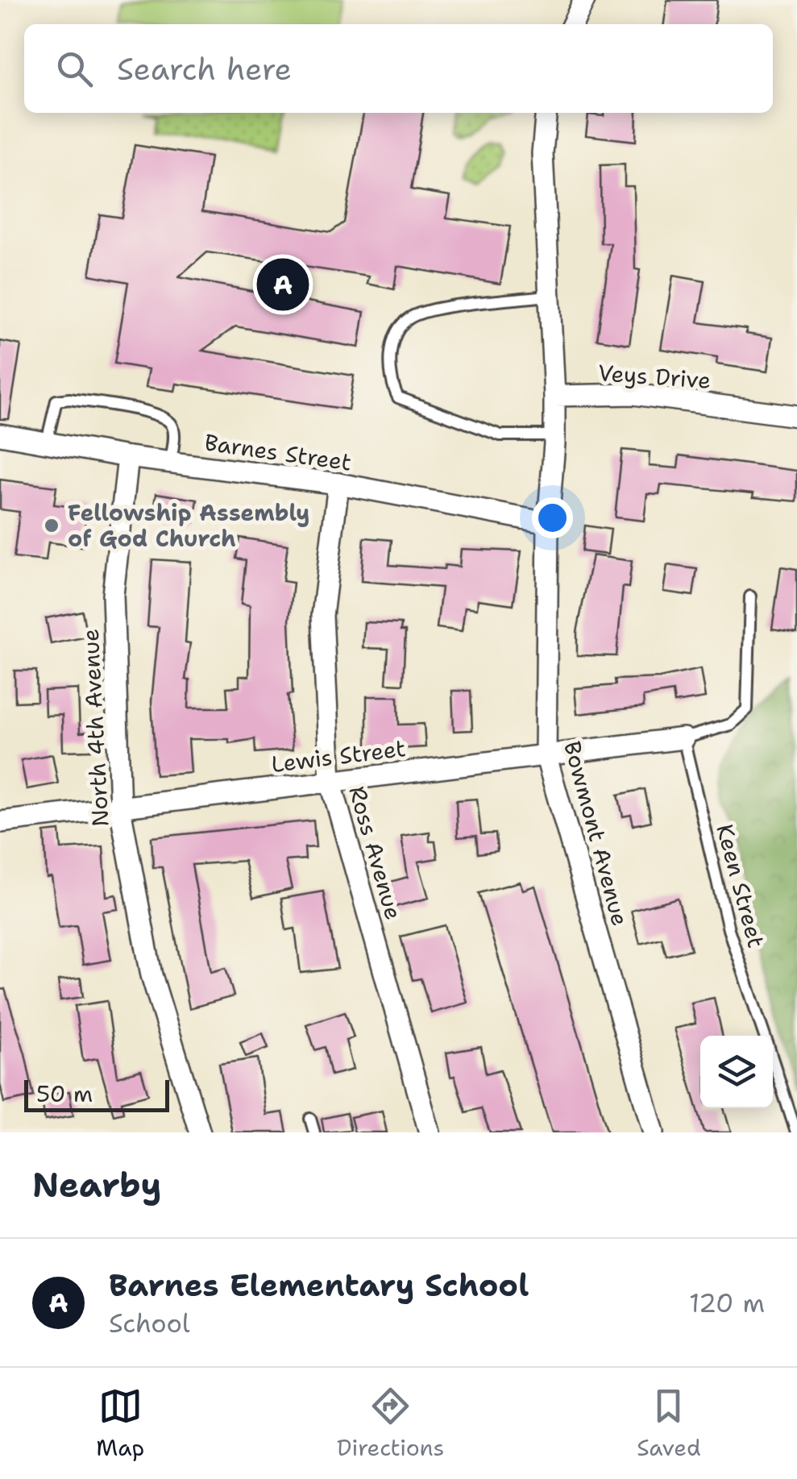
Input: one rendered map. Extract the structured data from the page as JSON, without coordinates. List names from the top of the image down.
{
  "streets": {
    "street": [
      "Veys Drive",
      "Barnes Street",
      "North 4th Avenue",
      "Lewis Street",
      "Bowmont Avenue",
      "Ross Avenue"
    ],
    "lane": ["Keen Street"]
  },
  "crossings": [
    ["Barnes Street", "North 4th Avenue"],
    ["Barnes Street", "Bowmont Avenue"],
    ["Barnes Street", "Ross Avenue"],
    ["North 4th Avenue", "Lewis Street"],
    ["Lewis Street", "Bowmont Avenue"],
    ["Lewis Street", "Ross Avenue"],
    ["Lewis Street", "Keen Street"]
  ],
  "places": ["Fellowship Assembly of God Church"],
  "scale_bar": "50 m",
  "page": {
    "search": "Search here",
    "pins": "A",
    "scale": "50 m",
    "heading": "Nearby",
    "list": [
      {
        "mark": "A",
        "name": "Barnes Elementary School",
        "note": "School",
        "value": "120 m"
      }
    ],
    "nav": ["Map", "Directions", "Saved"]
  }
}
